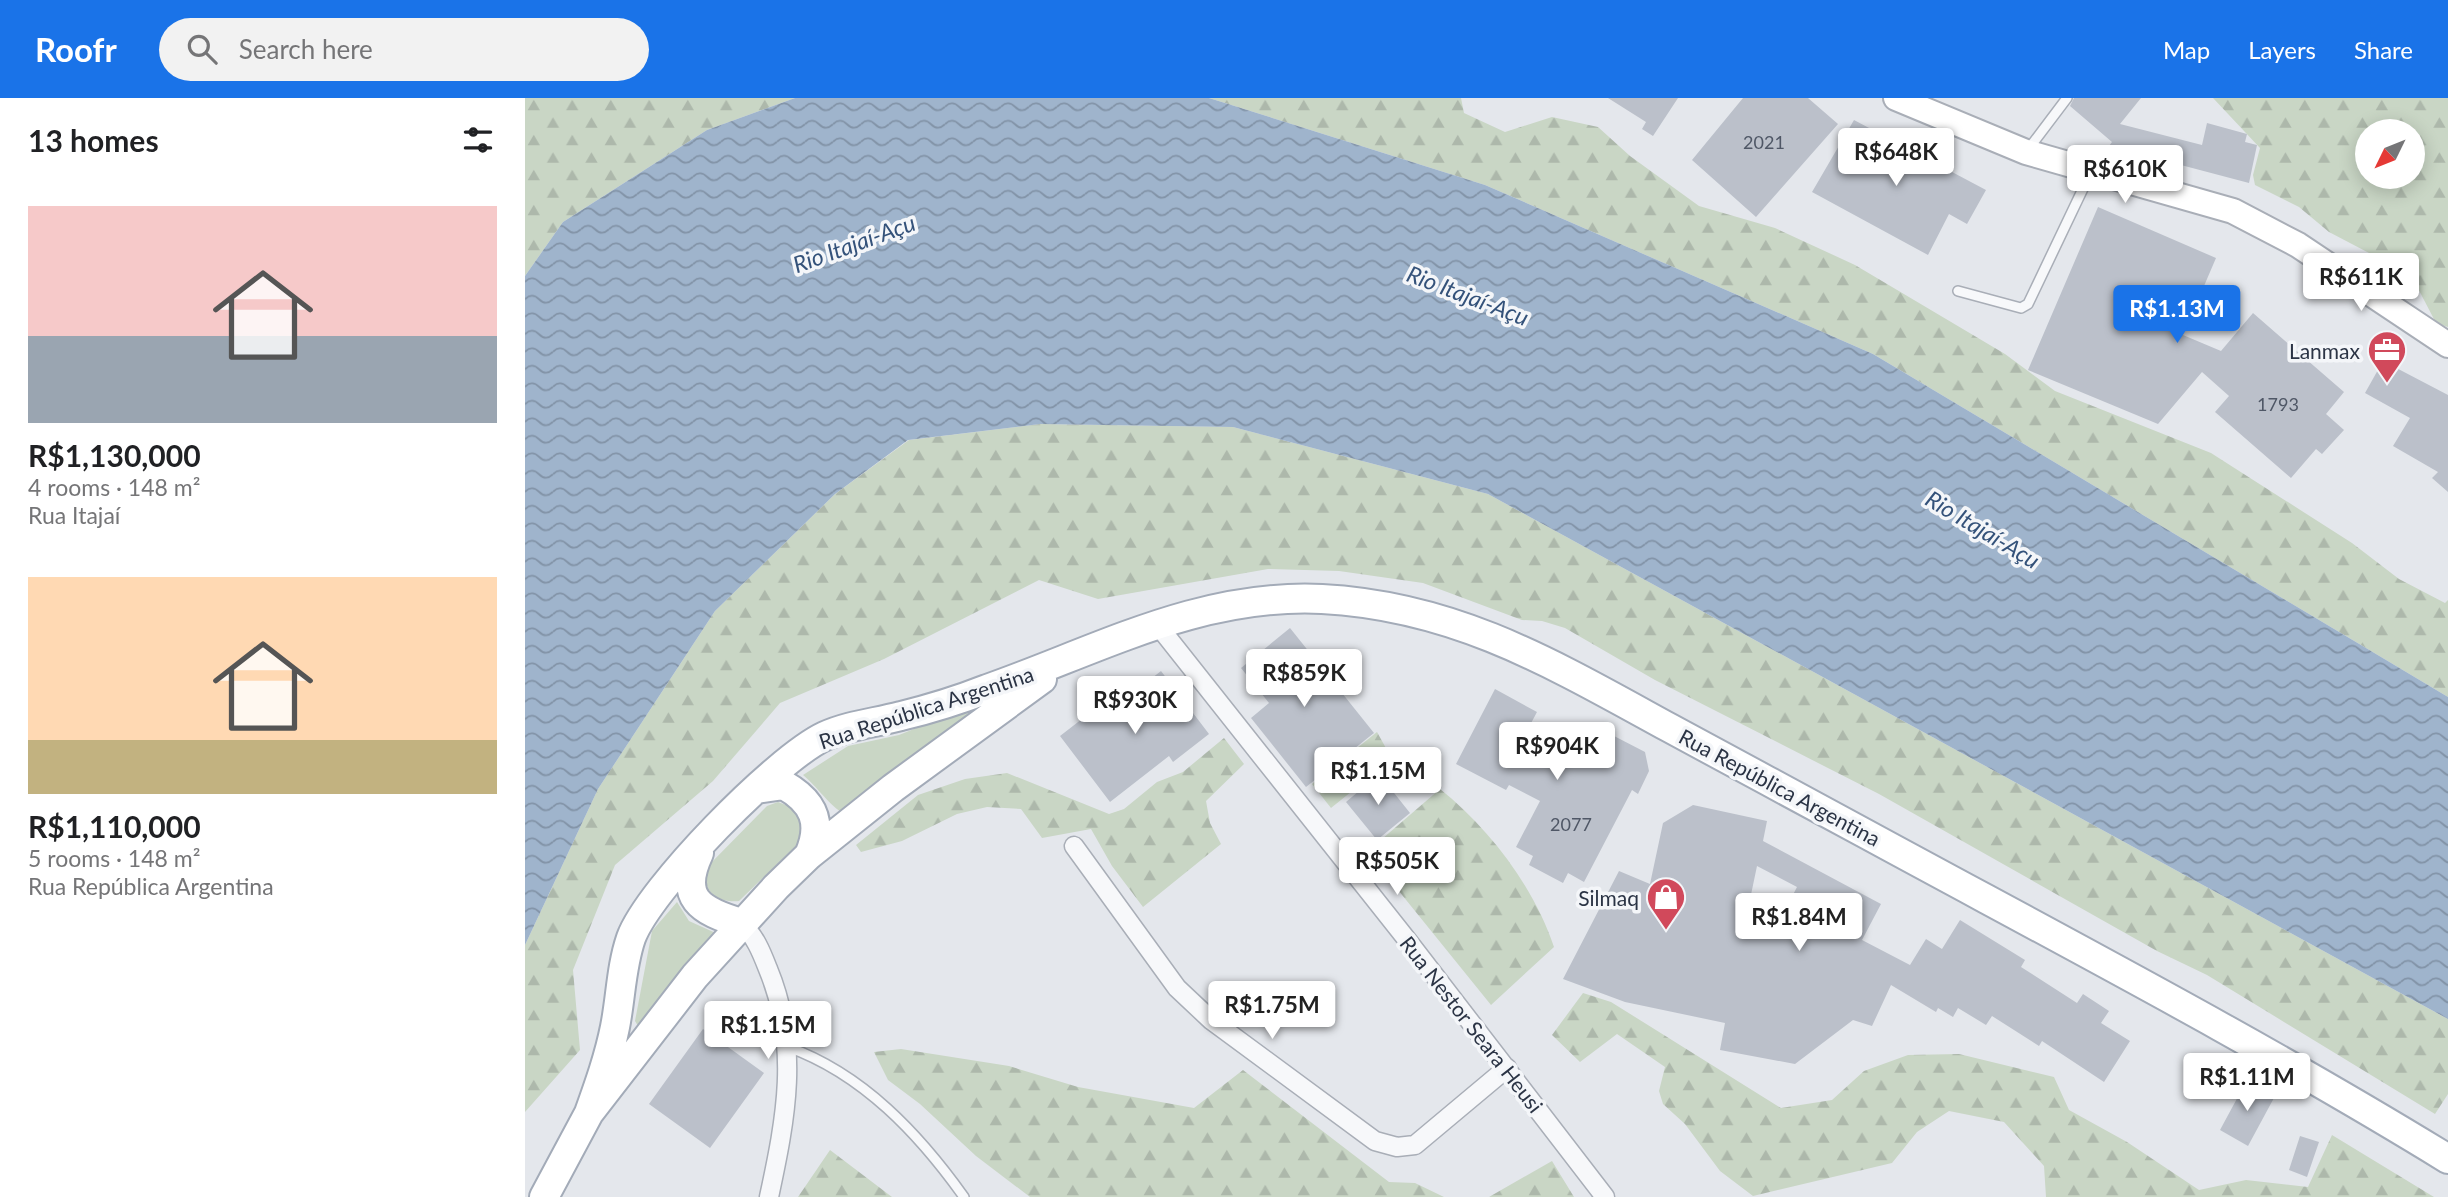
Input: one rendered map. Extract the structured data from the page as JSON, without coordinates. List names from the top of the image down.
{
  "streets": {
    "main road": ["Rua República Argentina"],
    "street": ["Rua Nestor Seara Heusi"]
  },
  "crossings": [
    ["Rua República Argentina", "Rua Nestor Seara Heusi"]
  ],
  "water": ["Rio Itajaí-Açu"],
  "places": {
    "office": ["Lanmax"],
    "shop": ["Silmaq"]
  },
  "house_numbers": ["2021", "1793", "2077"],
  "north": "bottom left",
  "page": {
    "header": "Roofr",
    "search": "Search here",
    "nav": ["Map", "Layers", "Share"],
    "heading": "13 homes",
    "price": [
      "R$648K",
      "R$610K",
      "R$611K",
      "R$1.13M",
      "R$859K",
      "R$930K",
      "R$904K",
      "R$1.15M",
      "R$505K",
      "R$1.84M",
      "R$1.75M",
      "R$1.15M",
      "R$1.11M"
    ],
    "list": [
      {
        "name": "R$1,130,000",
        "note": "4 rooms · 148 m² · Rua Itajaí"
      },
      {
        "name": "R$1,110,000",
        "note": "5 rooms · 148 m² · Rua República Argentina"
      }
    ]
  }
}
